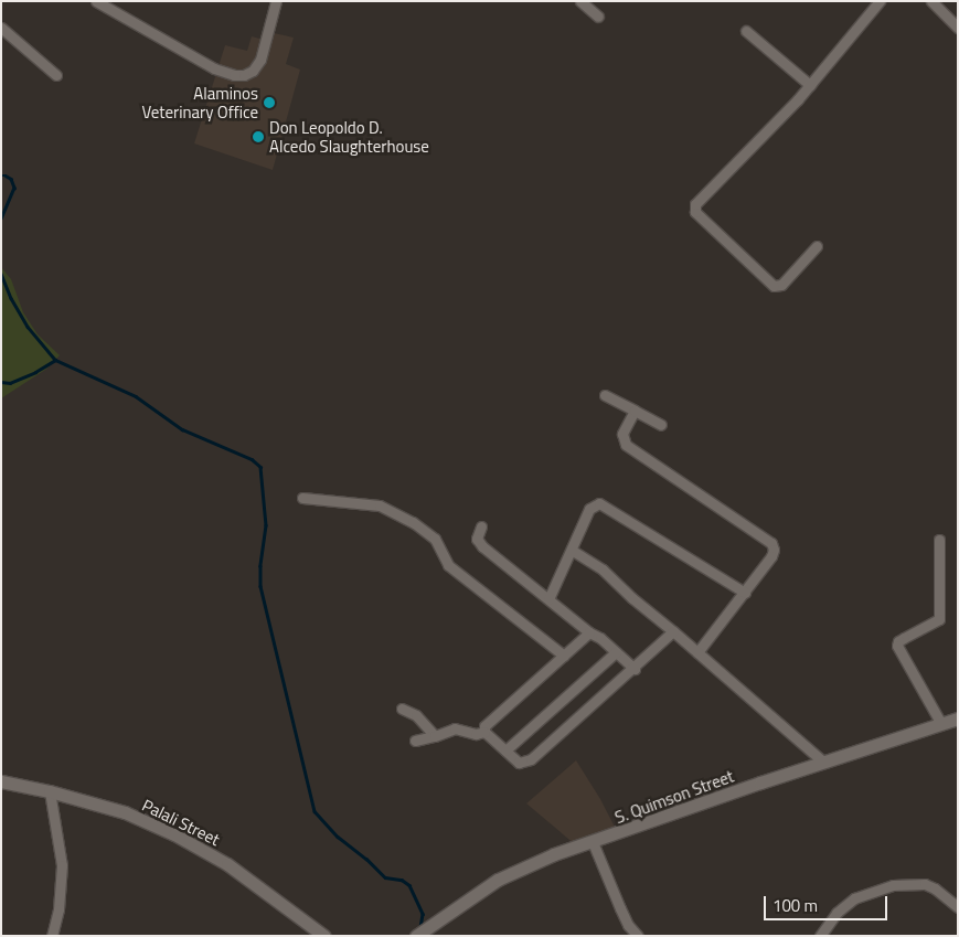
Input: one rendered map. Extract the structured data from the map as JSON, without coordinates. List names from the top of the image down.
{
  "streets": {
    "street": ["S. Quimson Street", "Palali Street"]
  },
  "places": ["Alaminos Veterinary Office", "Don Leopoldo D. Alcedo Slaughterhouse"],
  "scale_bar": "100 m"
}
